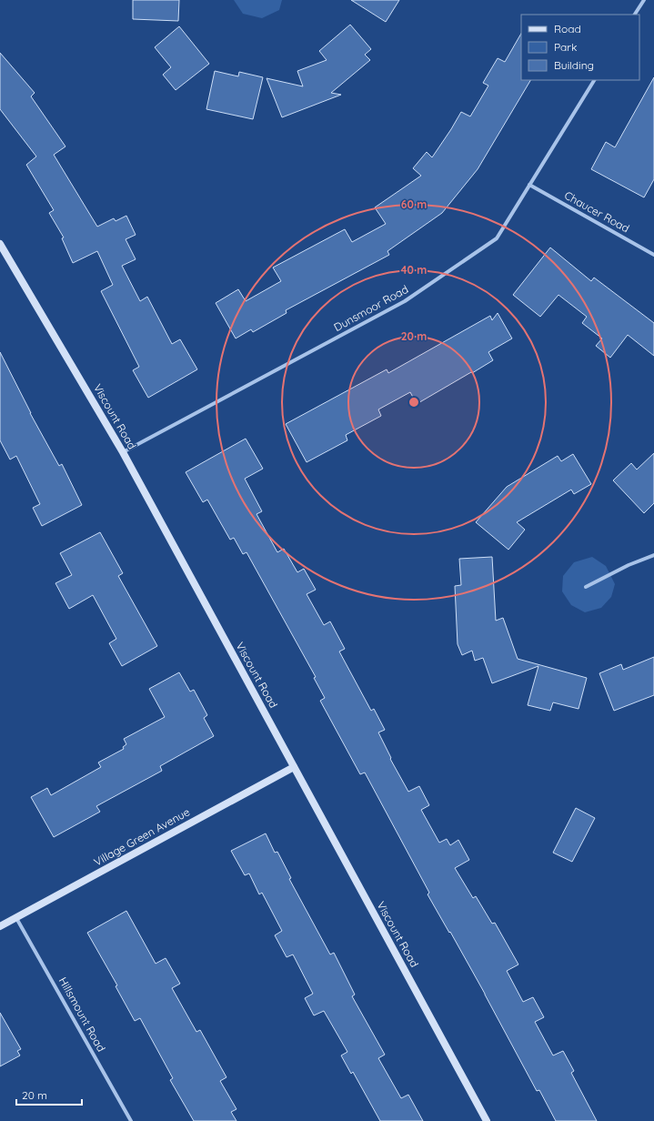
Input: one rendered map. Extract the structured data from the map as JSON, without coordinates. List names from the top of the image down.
{
  "streets": {
    "street": [
      "Chaucer Road",
      "Dunsmoor Road",
      "Viscount Road",
      "Village Green Avenue",
      "Hillsmount Road"
    ]
  },
  "crossings": [
    ["Chaucer Road", "Dunsmoor Road"],
    ["Dunsmoor Road", "Viscount Road"],
    ["Viscount Road", "Village Green Avenue"],
    ["Village Green Avenue", "Hillsmount Road"]
  ],
  "legend": ["Road", "Park", "Building"],
  "scale_bar": "20 m",
  "rings": ["60 m", "40 m", "20 m"]
}
